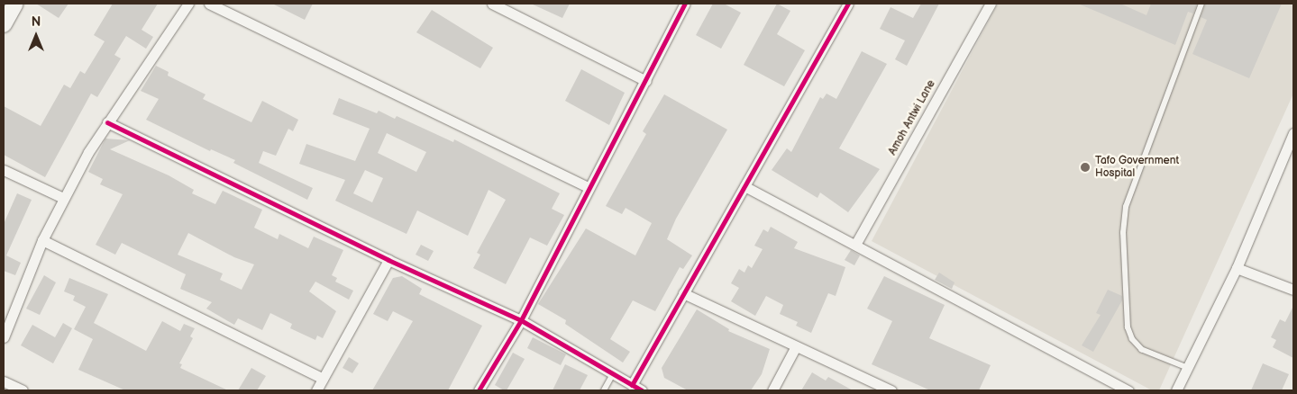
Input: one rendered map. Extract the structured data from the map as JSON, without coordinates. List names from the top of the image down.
{
  "streets": {
    "street": ["Amoh Antwi Lane"]
  },
  "places": ["Tafo Government Hospital"],
  "north": "top"
}
